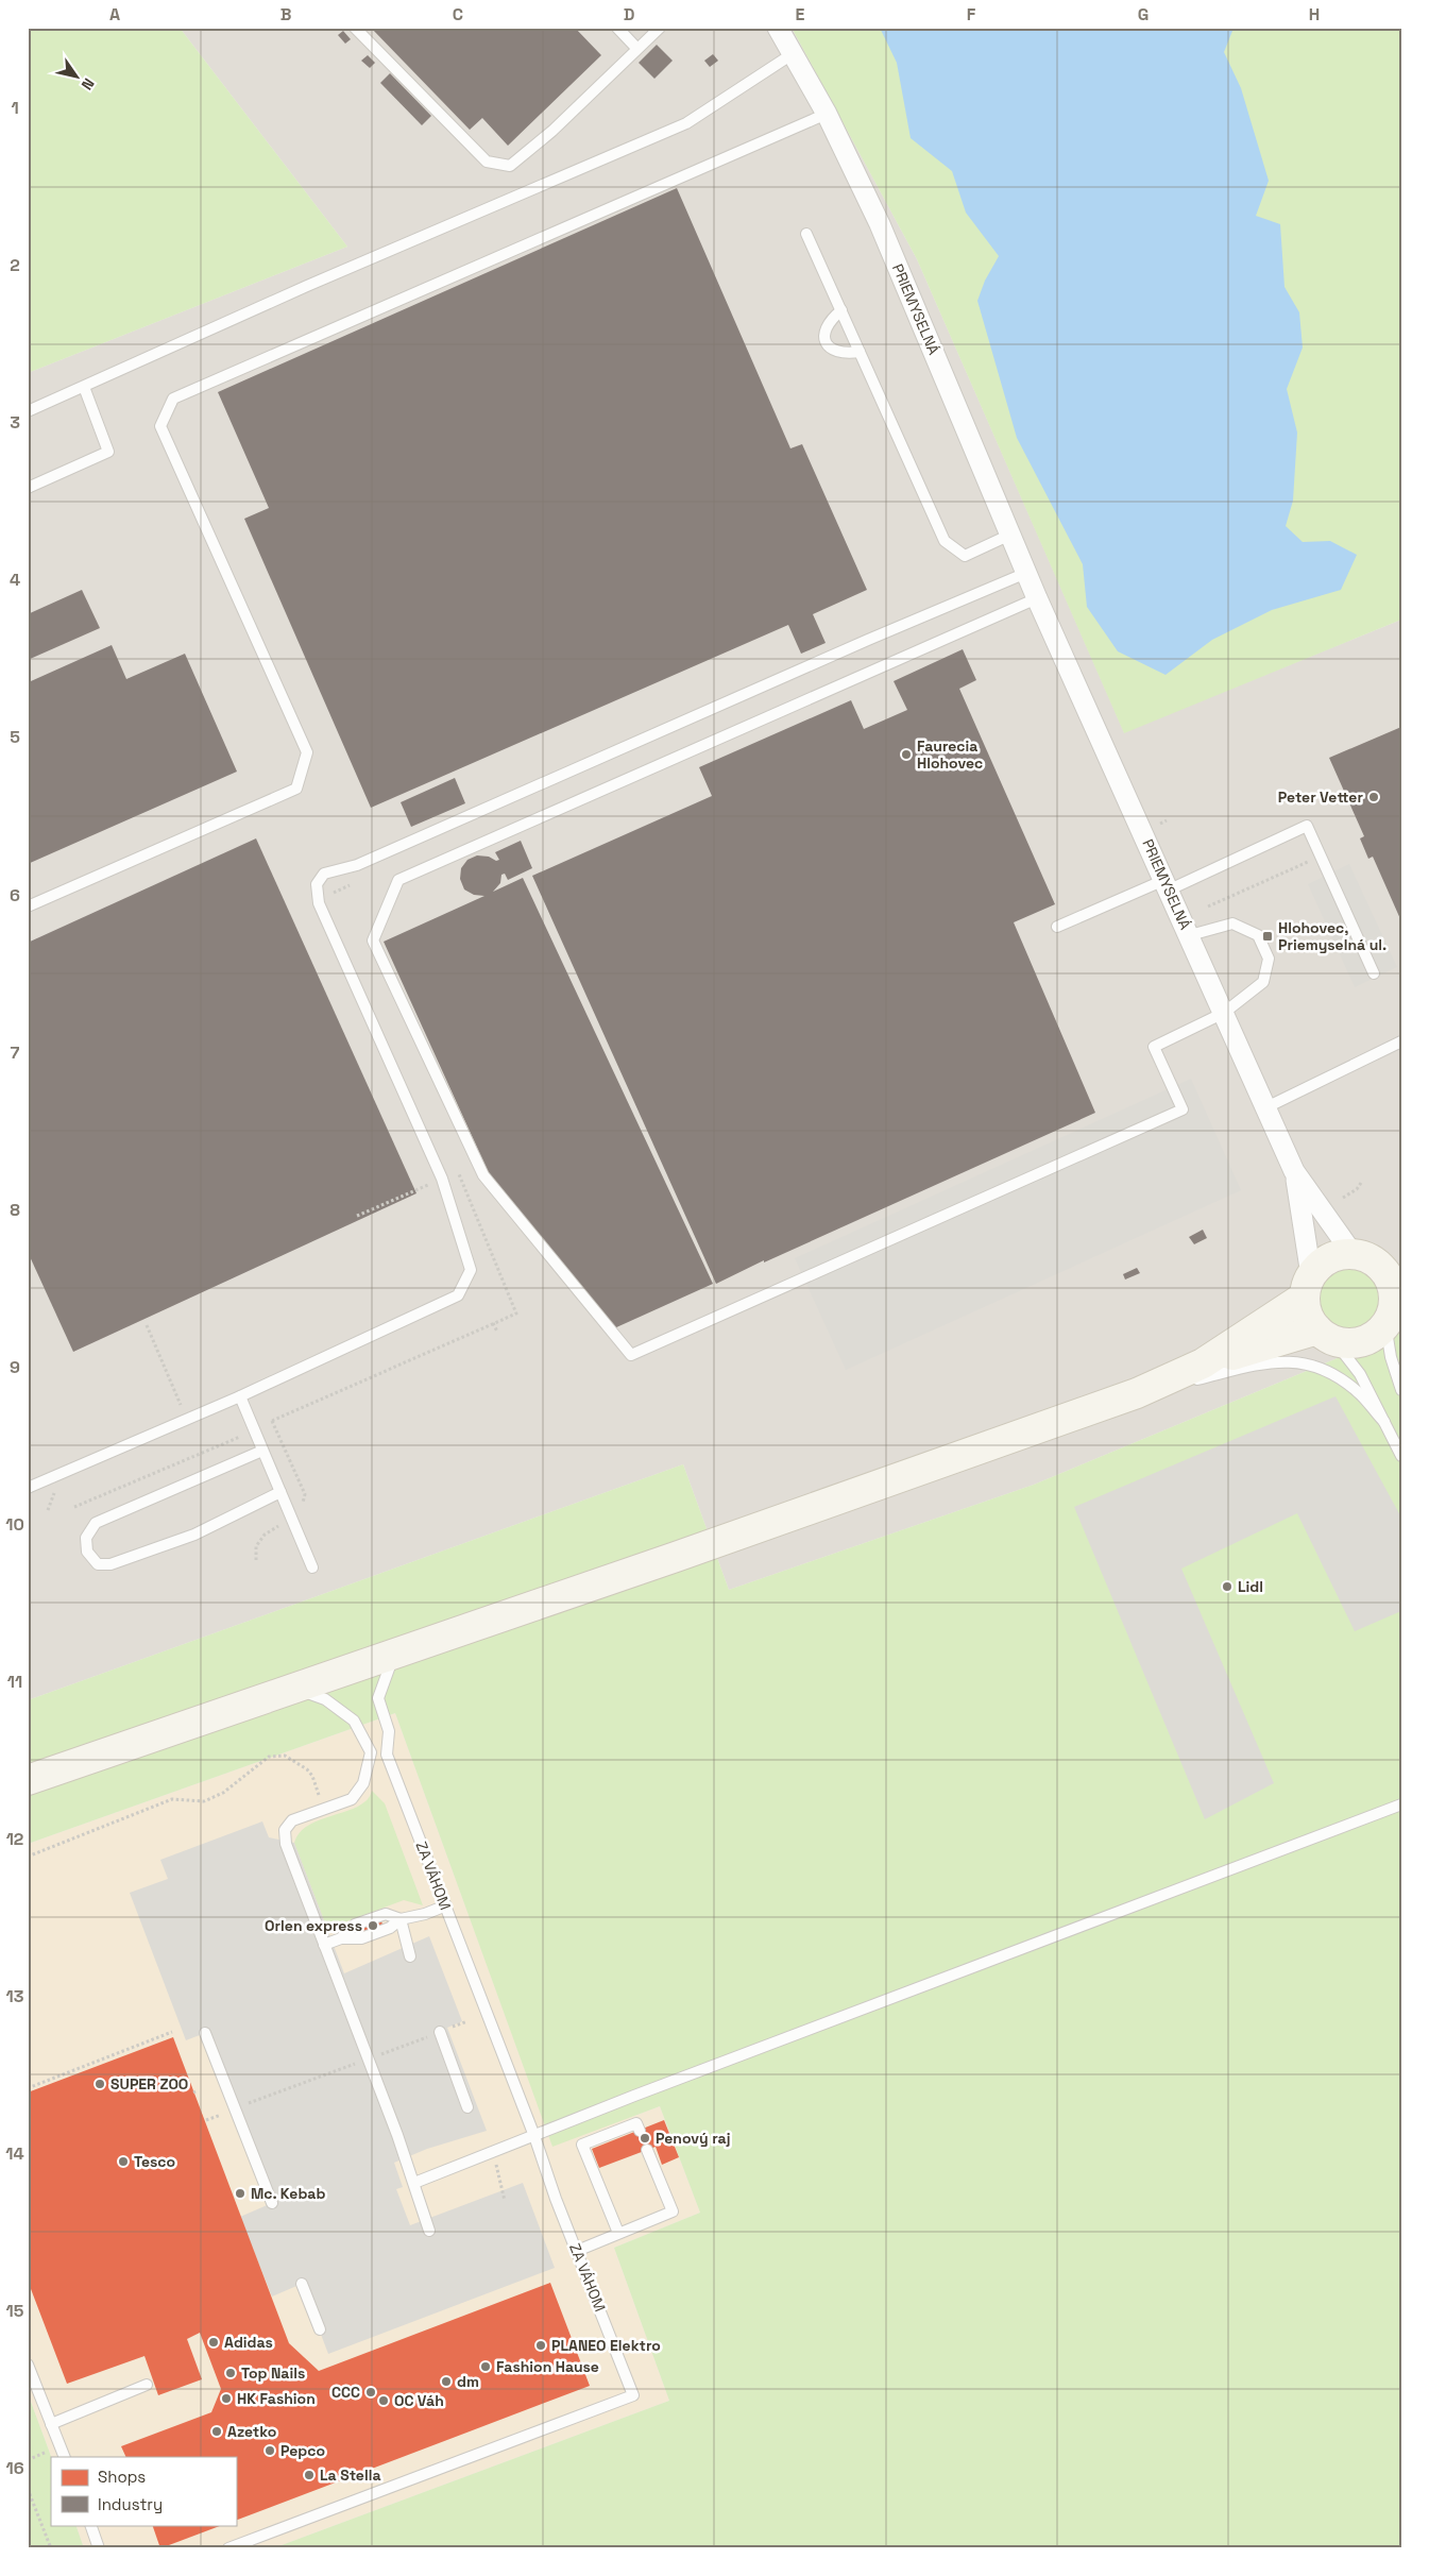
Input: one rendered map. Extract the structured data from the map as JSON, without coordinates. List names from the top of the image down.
{
  "streets": {
    "street": ["PRIEMYSELNÁ"],
    "lane": ["ZA VÁHOM"]
  },
  "places": {
    "other": [
      "Faurecia Hlohovec",
      "Peter Vetter",
      "Lidl",
      "Orlen express",
      "SUPER ZOO",
      "Penový raj",
      "Tesco",
      "Mc. Kebab",
      "Adidas",
      "PLANEO Elektro",
      "Fashion Hause",
      "Top Nails",
      "dm",
      "CCC",
      "HK Fashion",
      "OC Váh",
      "Azetko",
      "Pepco",
      "La Stella"
    ],
    "transit": ["Hlohovec, Priemyselná ul."]
  },
  "legend": ["Shops", "Industry"],
  "north": "bottom right",
  "grid": {
    "columns": [
      "A",
      "B",
      "C",
      "D",
      "E",
      "F",
      "G",
      "H"
    ],
    "rows": [
      "1",
      "2",
      "3",
      "4",
      "5",
      "6",
      "7",
      "8",
      "9",
      "10",
      "11",
      "12",
      "13",
      "14",
      "15",
      "16"
    ]
  }
}
